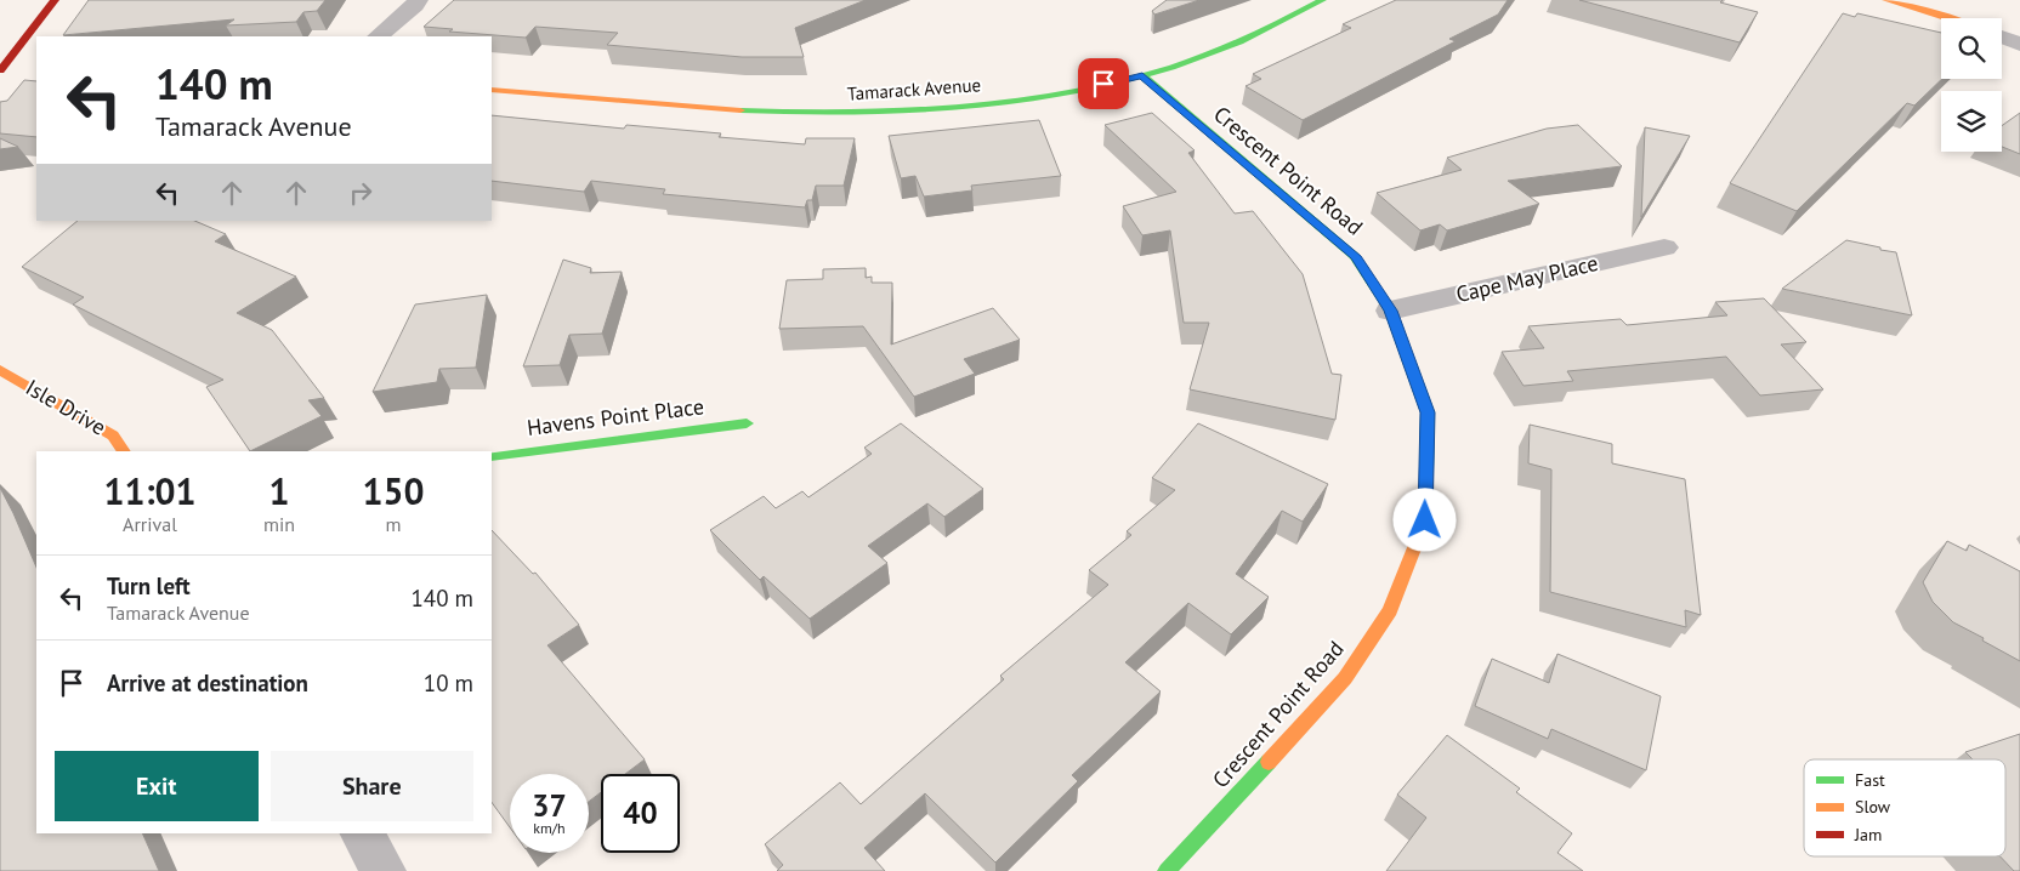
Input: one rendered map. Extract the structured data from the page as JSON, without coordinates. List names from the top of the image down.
{
  "streets": {
    "street": [
      "Tamarack Avenue",
      "Crescent Point Road",
      "Cape May Place",
      "Isle Drive",
      "Havens Point Place"
    ]
  },
  "crossings": [
    ["Tamarack Avenue", "Crescent Point Road"],
    ["Crescent Point Road", "Cape May Place"]
  ],
  "legend": ["Fast", "Slow", "Jam"],
  "page": {
    "turn": ["140 m", "Tamarack Avenue"],
    "eta": [
      "11:01",
      "Arrival",
      "1",
      "min",
      "150",
      "m"
    ],
    "list": [
      {
        "name": "Turn left",
        "note": "Tamarack Avenue",
        "value": "140 m"
      },
      {
        "name": "Arrive at destination",
        "value": "10 m"
      }
    ],
    "buttons": ["Exit", "Share"],
    "speed": "37 km/h",
    "limit": "40"
  }
}
